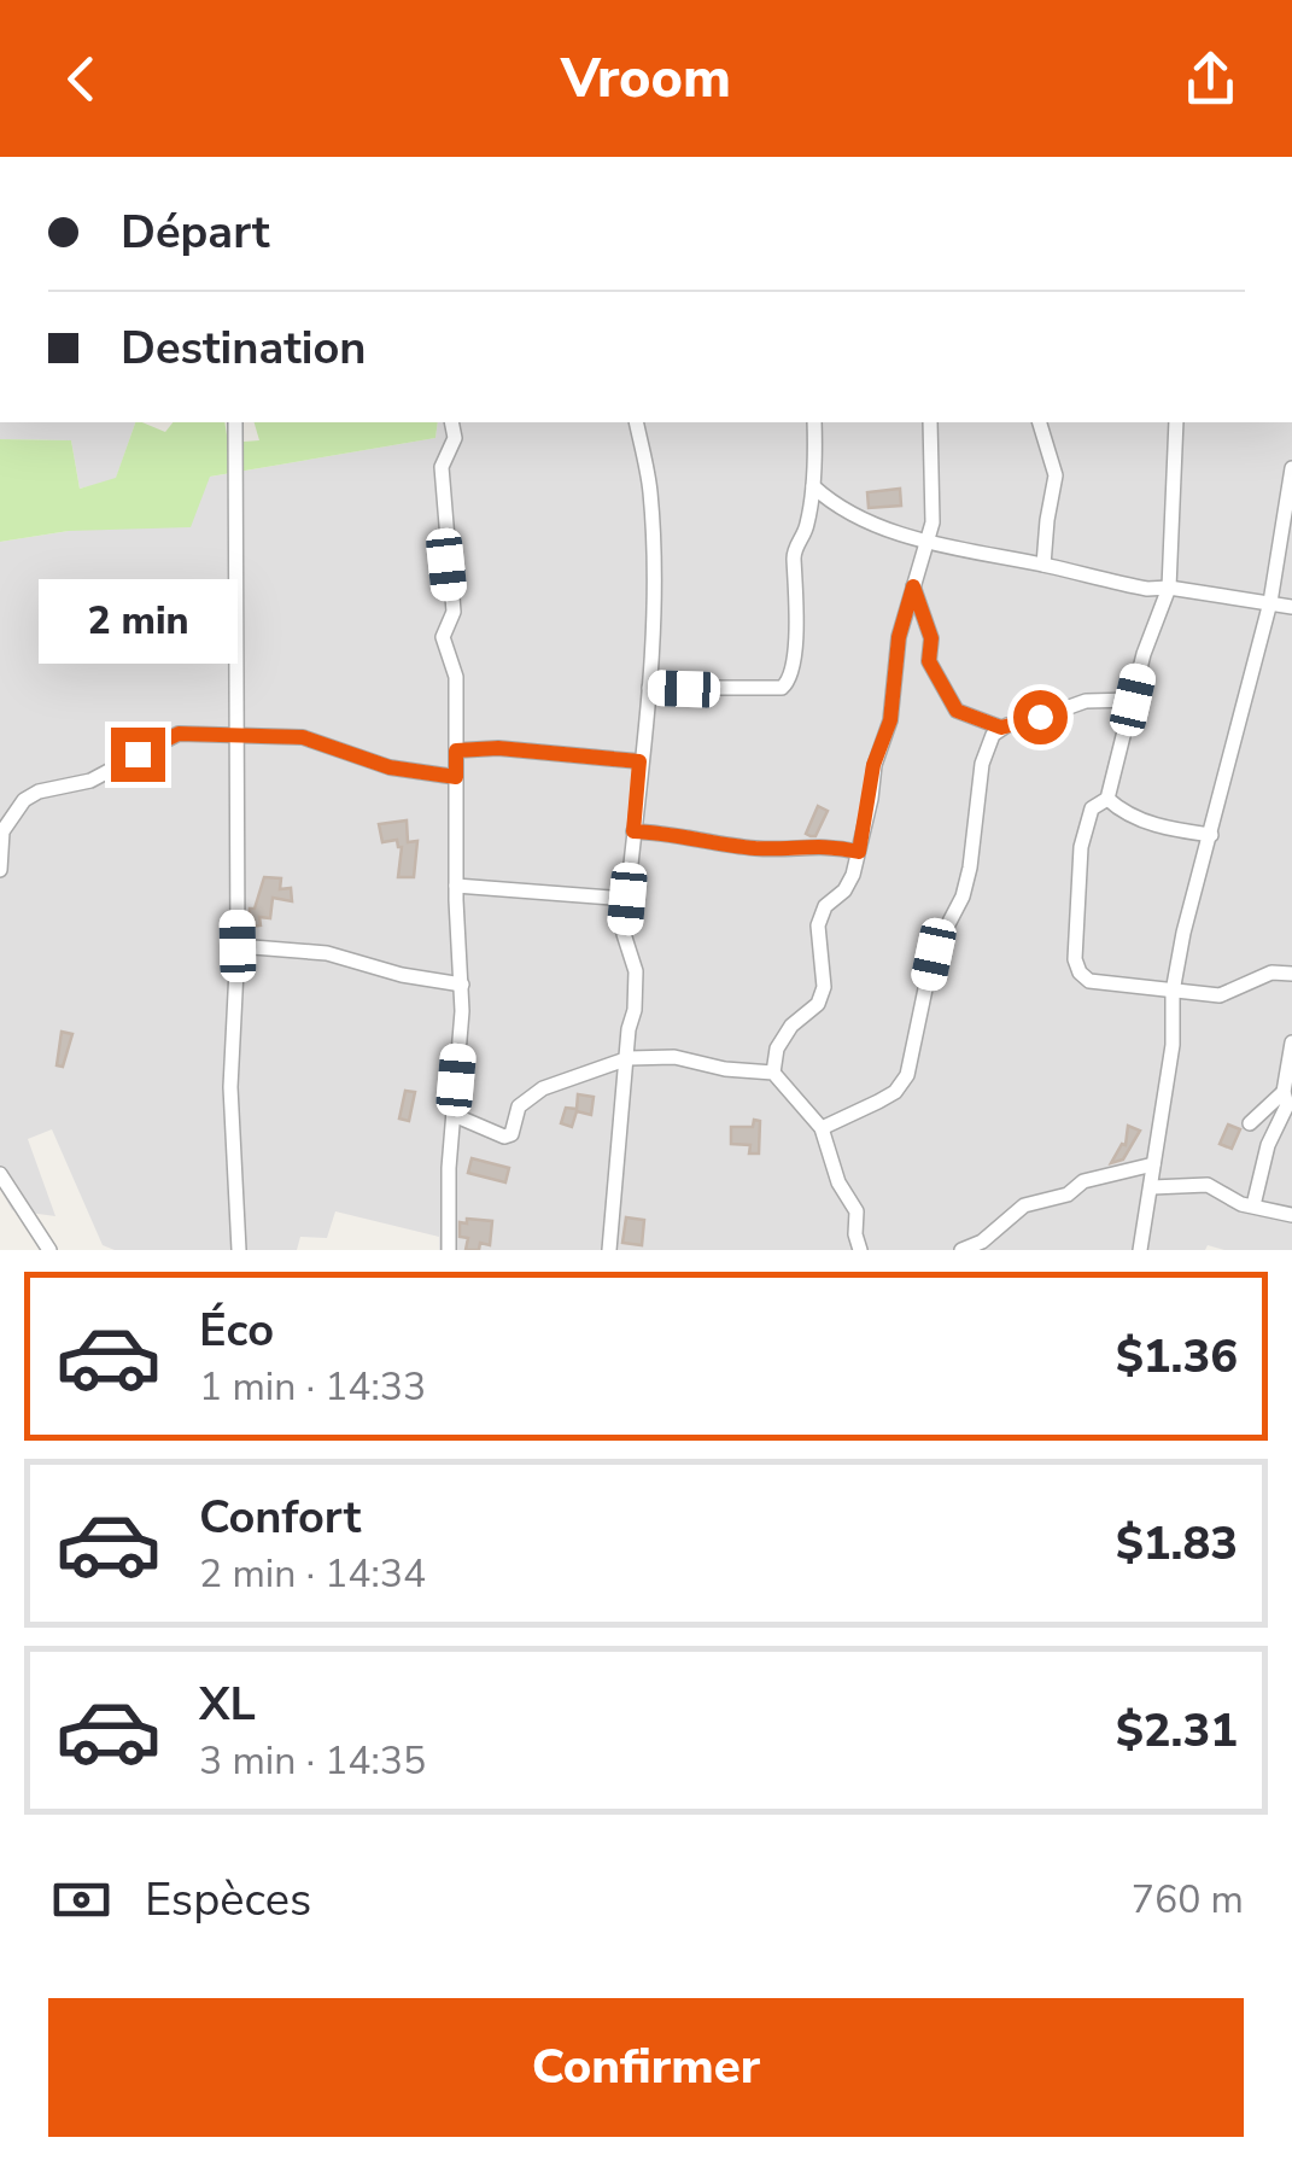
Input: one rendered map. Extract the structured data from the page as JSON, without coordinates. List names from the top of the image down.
{
  "page": {
    "header": "Vroom",
    "banner": ["Départ", "Destination"],
    "bubble": "2 min",
    "list": [
      {
        "name": "Éco",
        "note": "1 min · 14:33",
        "value": "$1.36"
      },
      {
        "name": "Confort",
        "note": "2 min · 14:34",
        "value": "$1.83"
      },
      {
        "name": "XL",
        "note": "3 min · 14:35",
        "value": "$2.31"
      }
    ],
    "pay": ["Espèces", "760 m"],
    "buttons": "Confirmer"
  }
}
